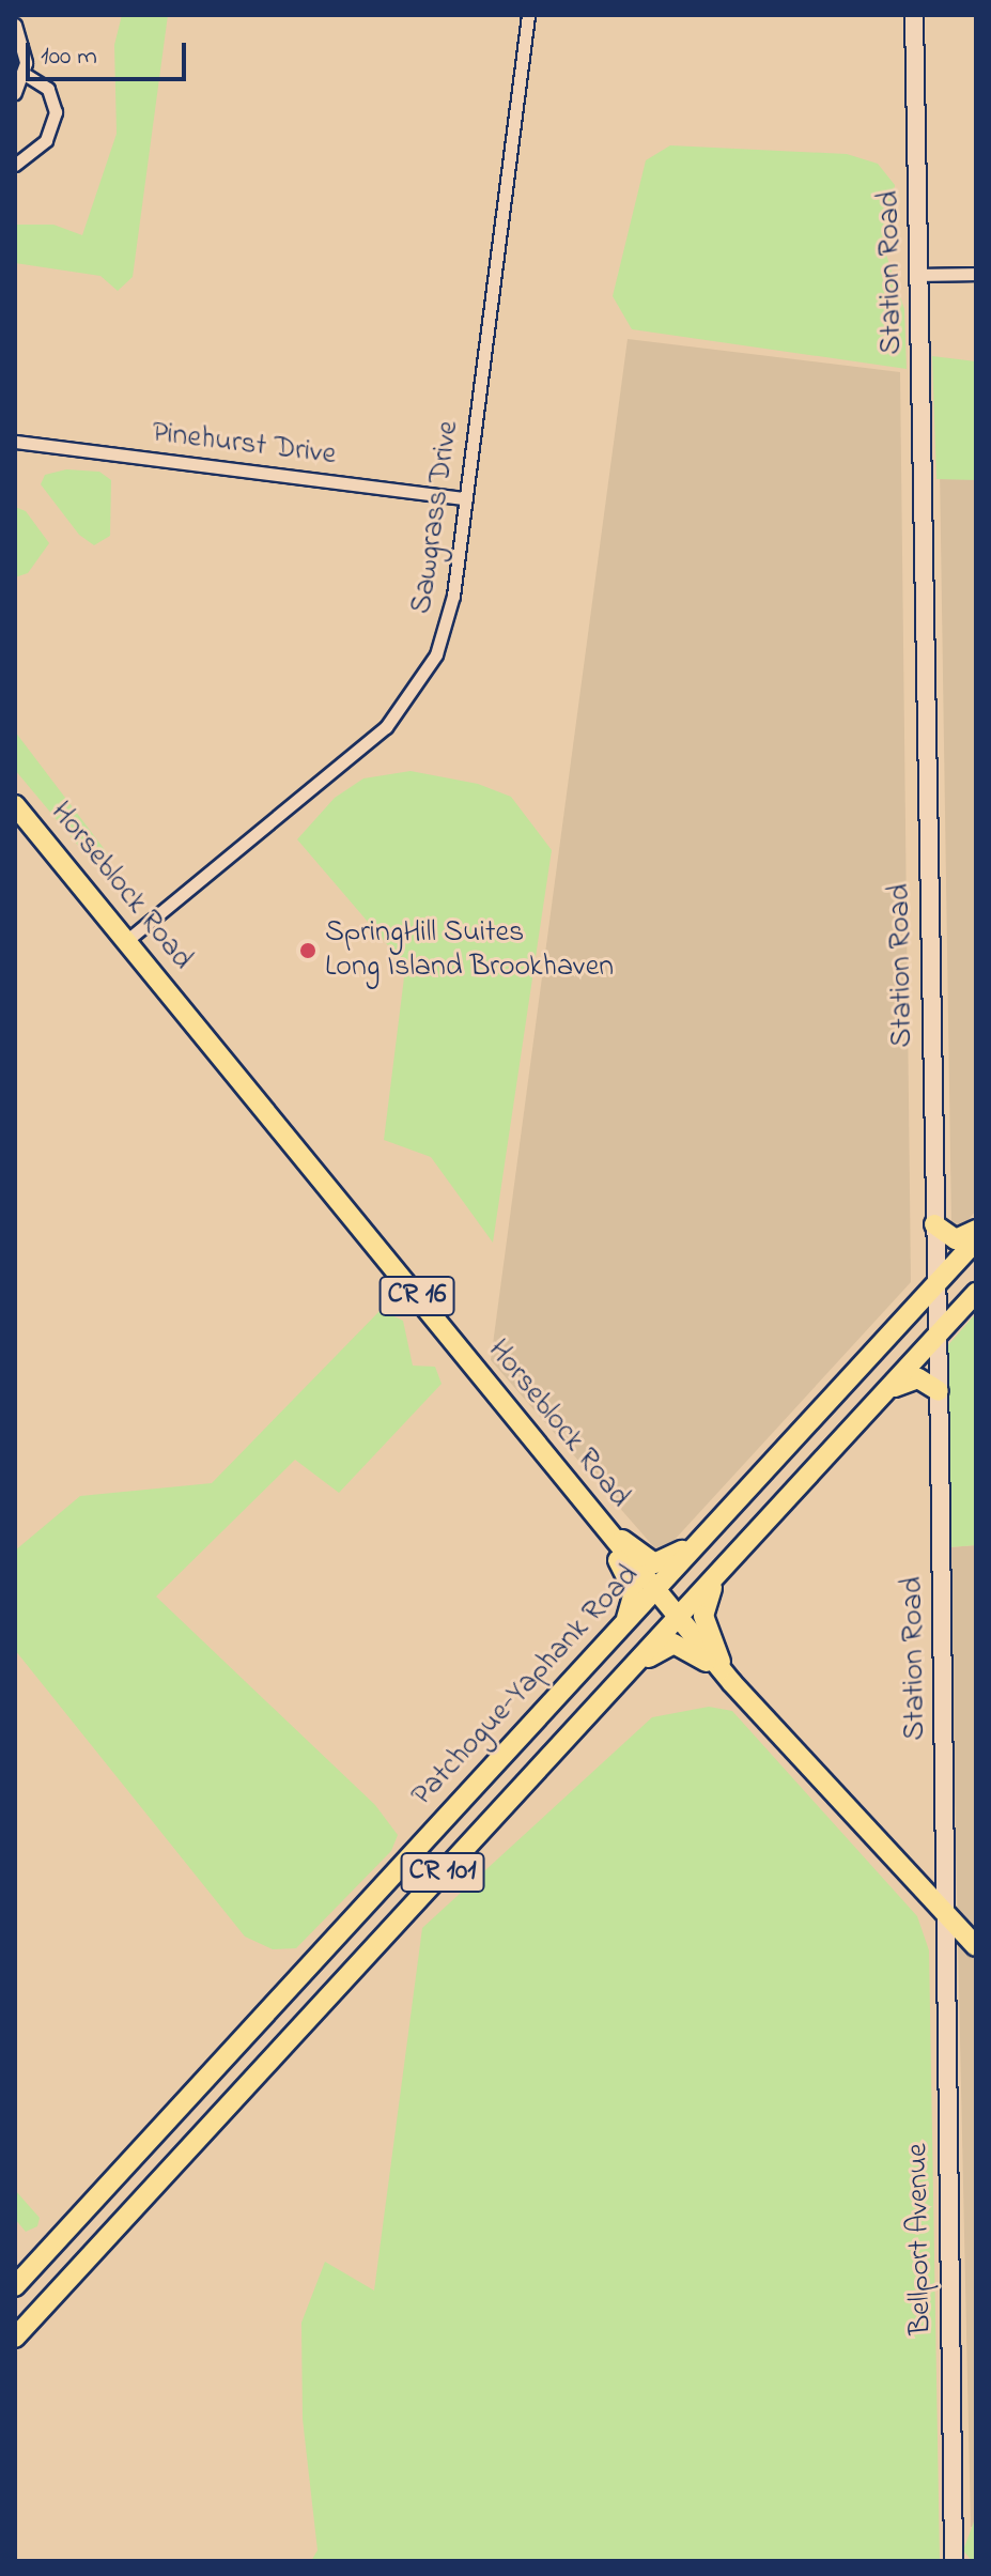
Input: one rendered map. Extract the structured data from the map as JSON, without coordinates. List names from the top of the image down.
{
  "streets": {
    "main road": [
      "Station Road",
      "Horseblock Road",
      "CR 16",
      "Patchogue-Yaphank Road",
      "CR 101",
      "Bellport Avenue"
    ],
    "street": ["Pinehurst Drive", "Sawgrass Drive"]
  },
  "crossings": [
    ["Station Road", "Horseblock Road"],
    ["Station Road", "Patchogue-Yaphank Road"],
    ["Station Road", "Bellport Avenue"],
    ["Pinehurst Drive", "Sawgrass Drive"],
    ["Sawgrass Drive", "Horseblock Road"],
    ["Horseblock Road", "Patchogue-Yaphank Road"],
    ["Horseblock Road", "Bellport Avenue"]
  ],
  "places": ["SpringHill Suites Long Island Brookhaven"],
  "scale_bar": "100 m"
}
